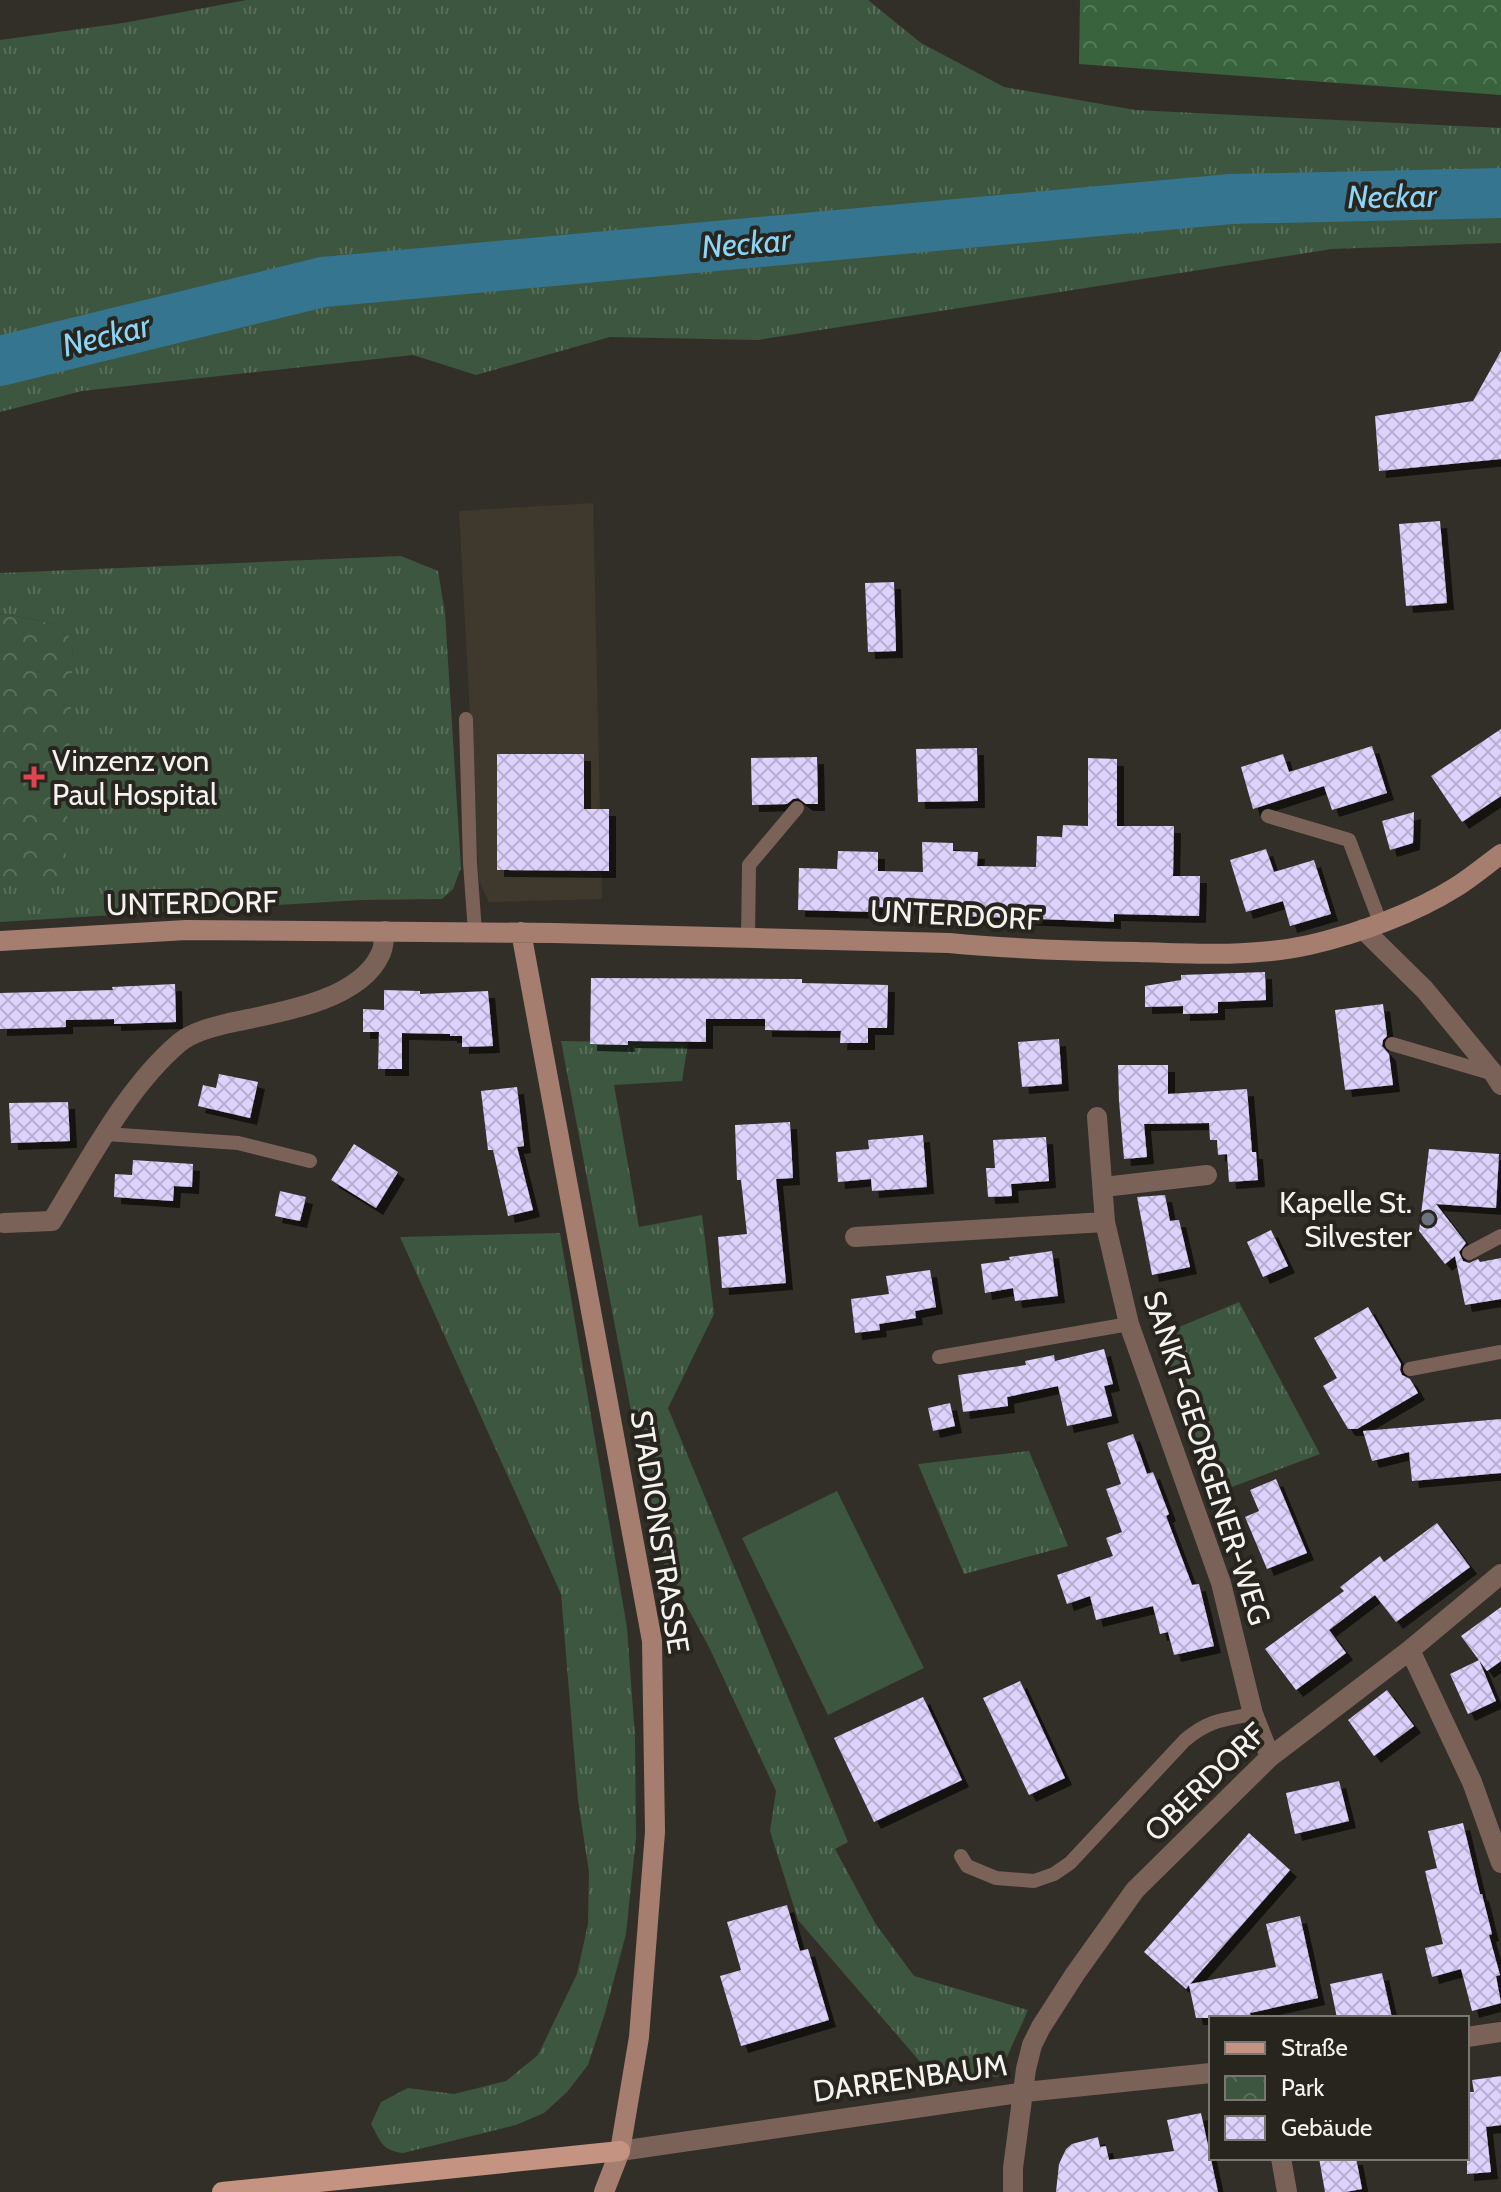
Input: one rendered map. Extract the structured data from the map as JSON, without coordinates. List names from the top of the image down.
{
  "streets": {
    "street": [
      "UNTERDORF",
      "SANKT-GEORGENER-WEG",
      "STADIONSTRASSE",
      "OBERDORF",
      "DARRENBAUM"
    ]
  },
  "crossings": [
    ["UNTERDORF", "STADIONSTRASSE"],
    ["SANKT-GEORGENER-WEG", "OBERDORF"],
    ["STADIONSTRASSE", "DARRENBAUM"],
    ["OBERDORF", "DARRENBAUM"]
  ],
  "water": ["Neckar"],
  "places": {
    "health": ["Vinzenz von Paul Hospital"],
    "other": ["Kapelle St. Silvester"]
  },
  "legend": ["Straße", "Park", "Gebäude"]
}
